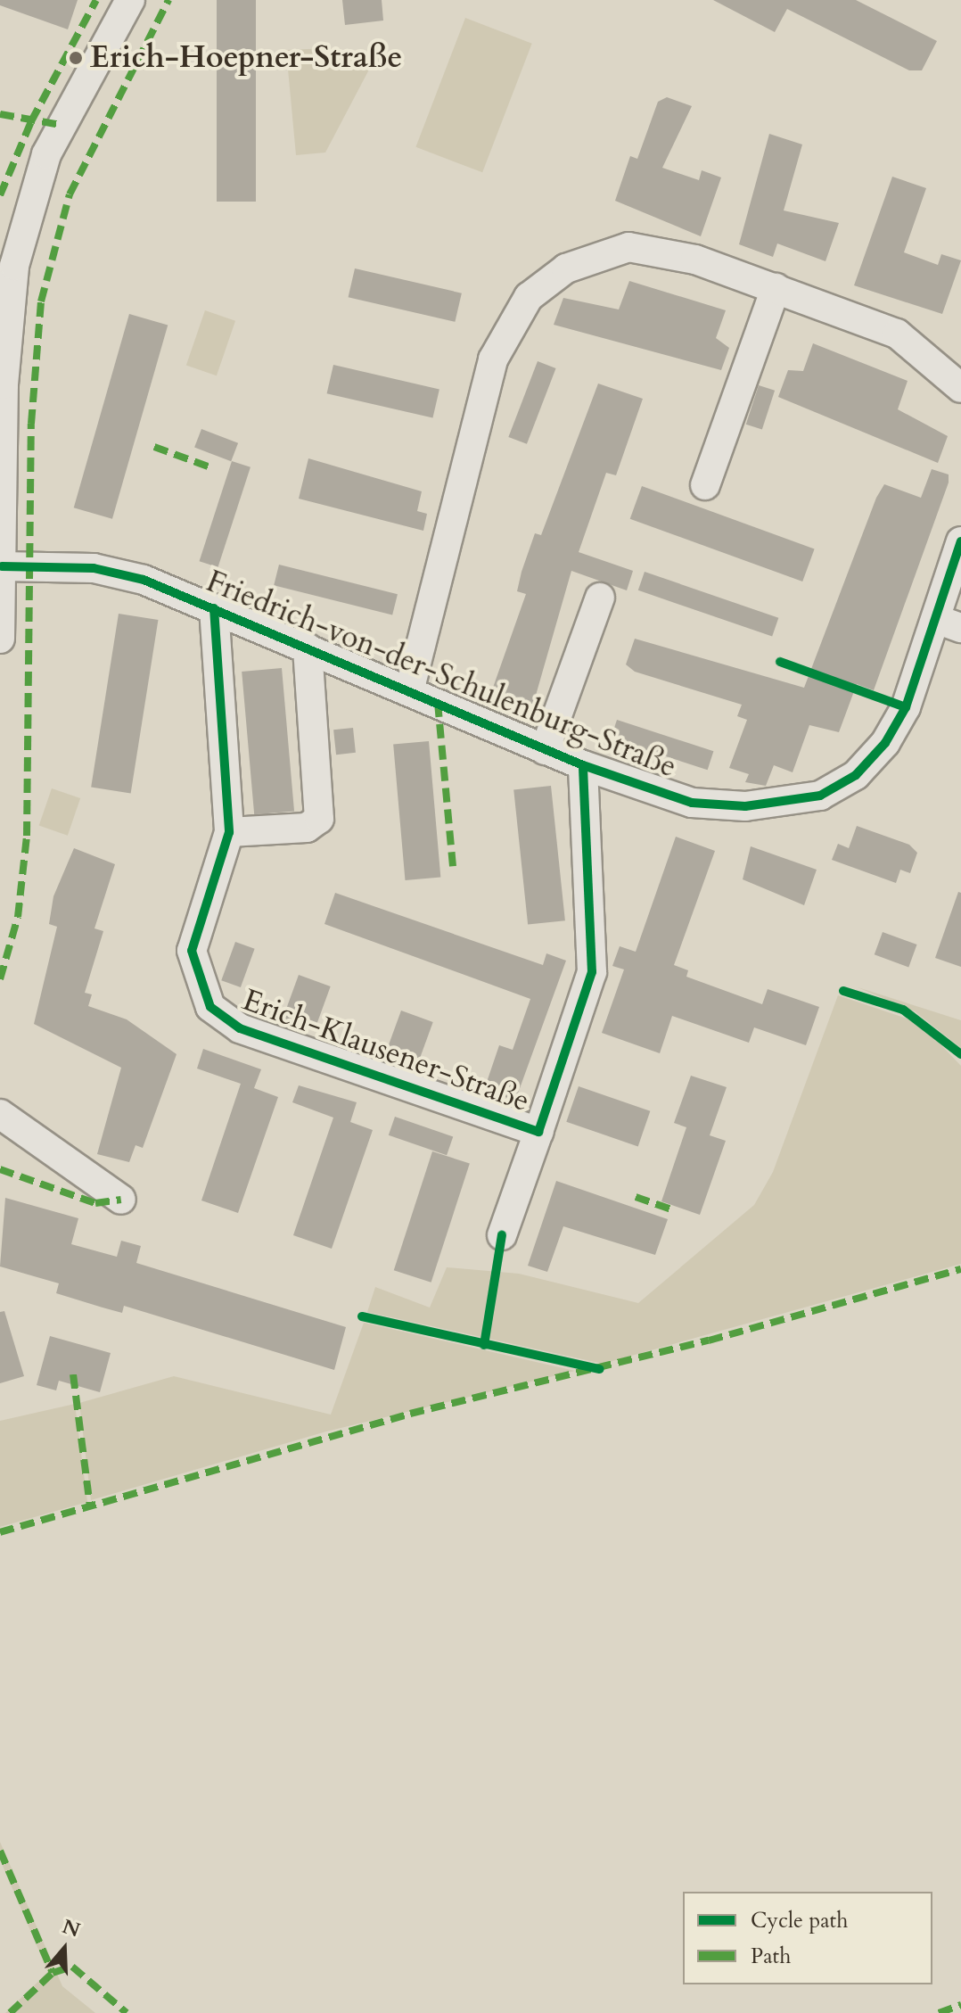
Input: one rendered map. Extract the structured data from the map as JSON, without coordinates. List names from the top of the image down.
{
  "streets": {
    "street": ["Friedrich-von-der-Schulenburg-Straße", "Erich-Klausener-Straße"]
  },
  "crossings": [
    ["Friedrich-von-der-Schulenburg-Straße", "Erich-Klausener-Straße"]
  ],
  "places": ["Erich-Hoepner-Straße"],
  "legend": ["Cycle path", "Path"],
  "north": "top"
}
